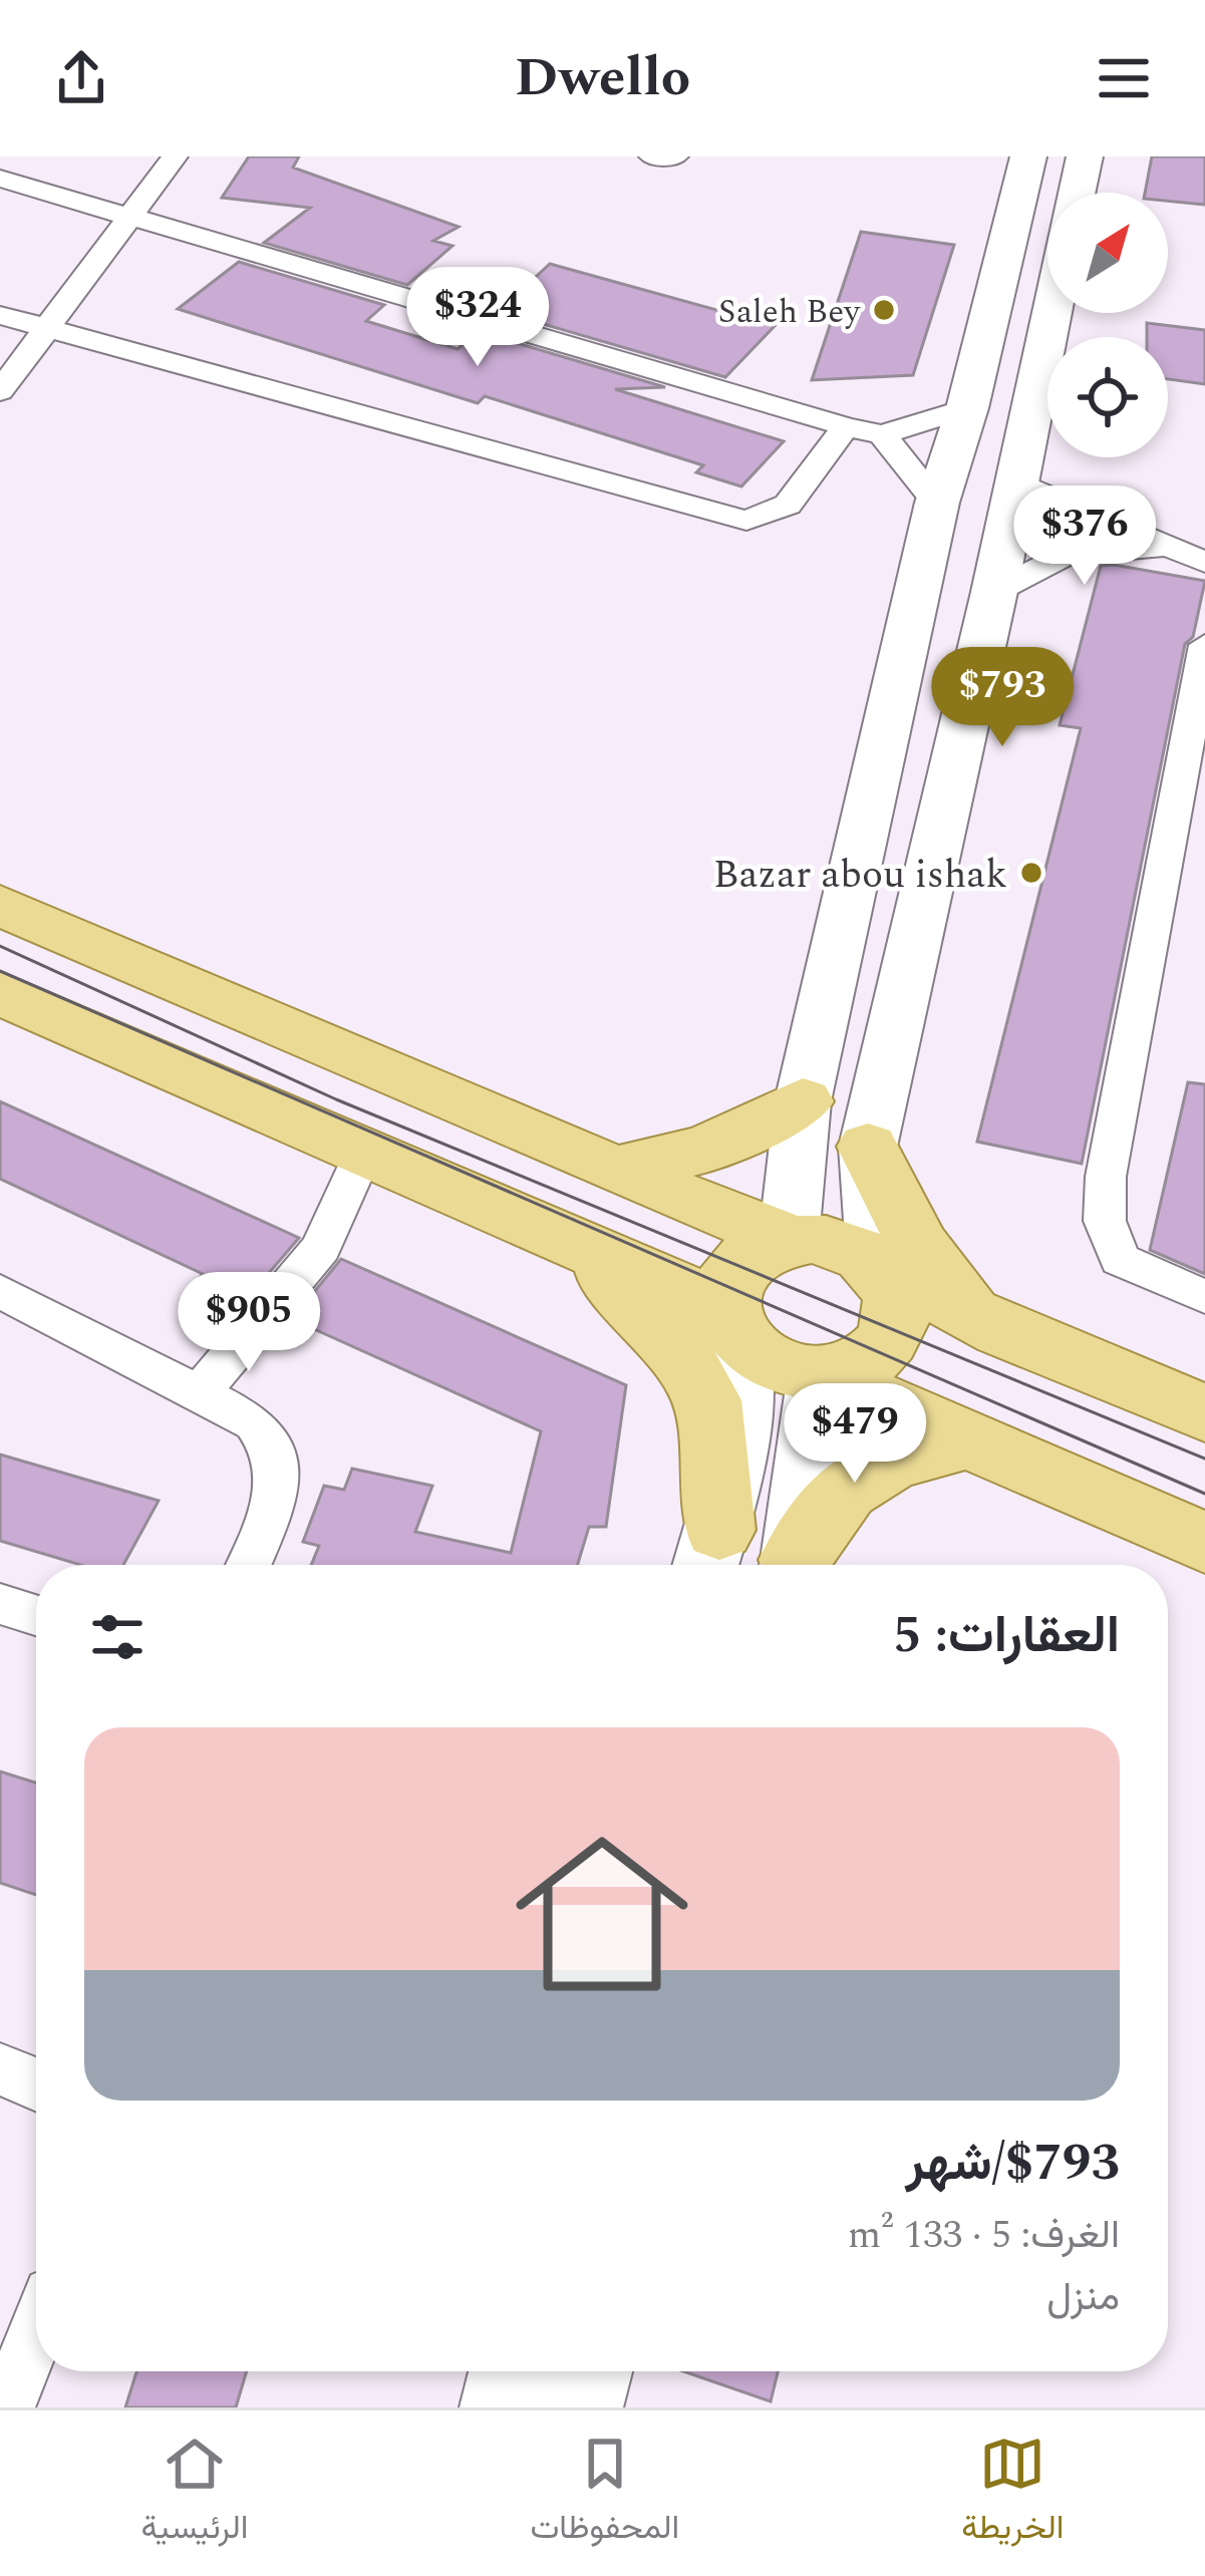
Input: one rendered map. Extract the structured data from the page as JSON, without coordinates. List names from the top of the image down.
{
  "places": ["Saleh Bey", "Bazar abou ishak"],
  "north": "top right",
  "page": {
    "header": "Dwello",
    "price": [
      "$324",
      "$376",
      "$793",
      "$905",
      "$479"
    ],
    "heading": "العقارات: 5",
    "list": [
      {
        "name": "$793/شهر",
        "note": "الغرف: 5 · 133 m² · منزل"
      }
    ],
    "tabs": ["الخريطة", "المحفوظات", "الرئيسية"]
  }
}
